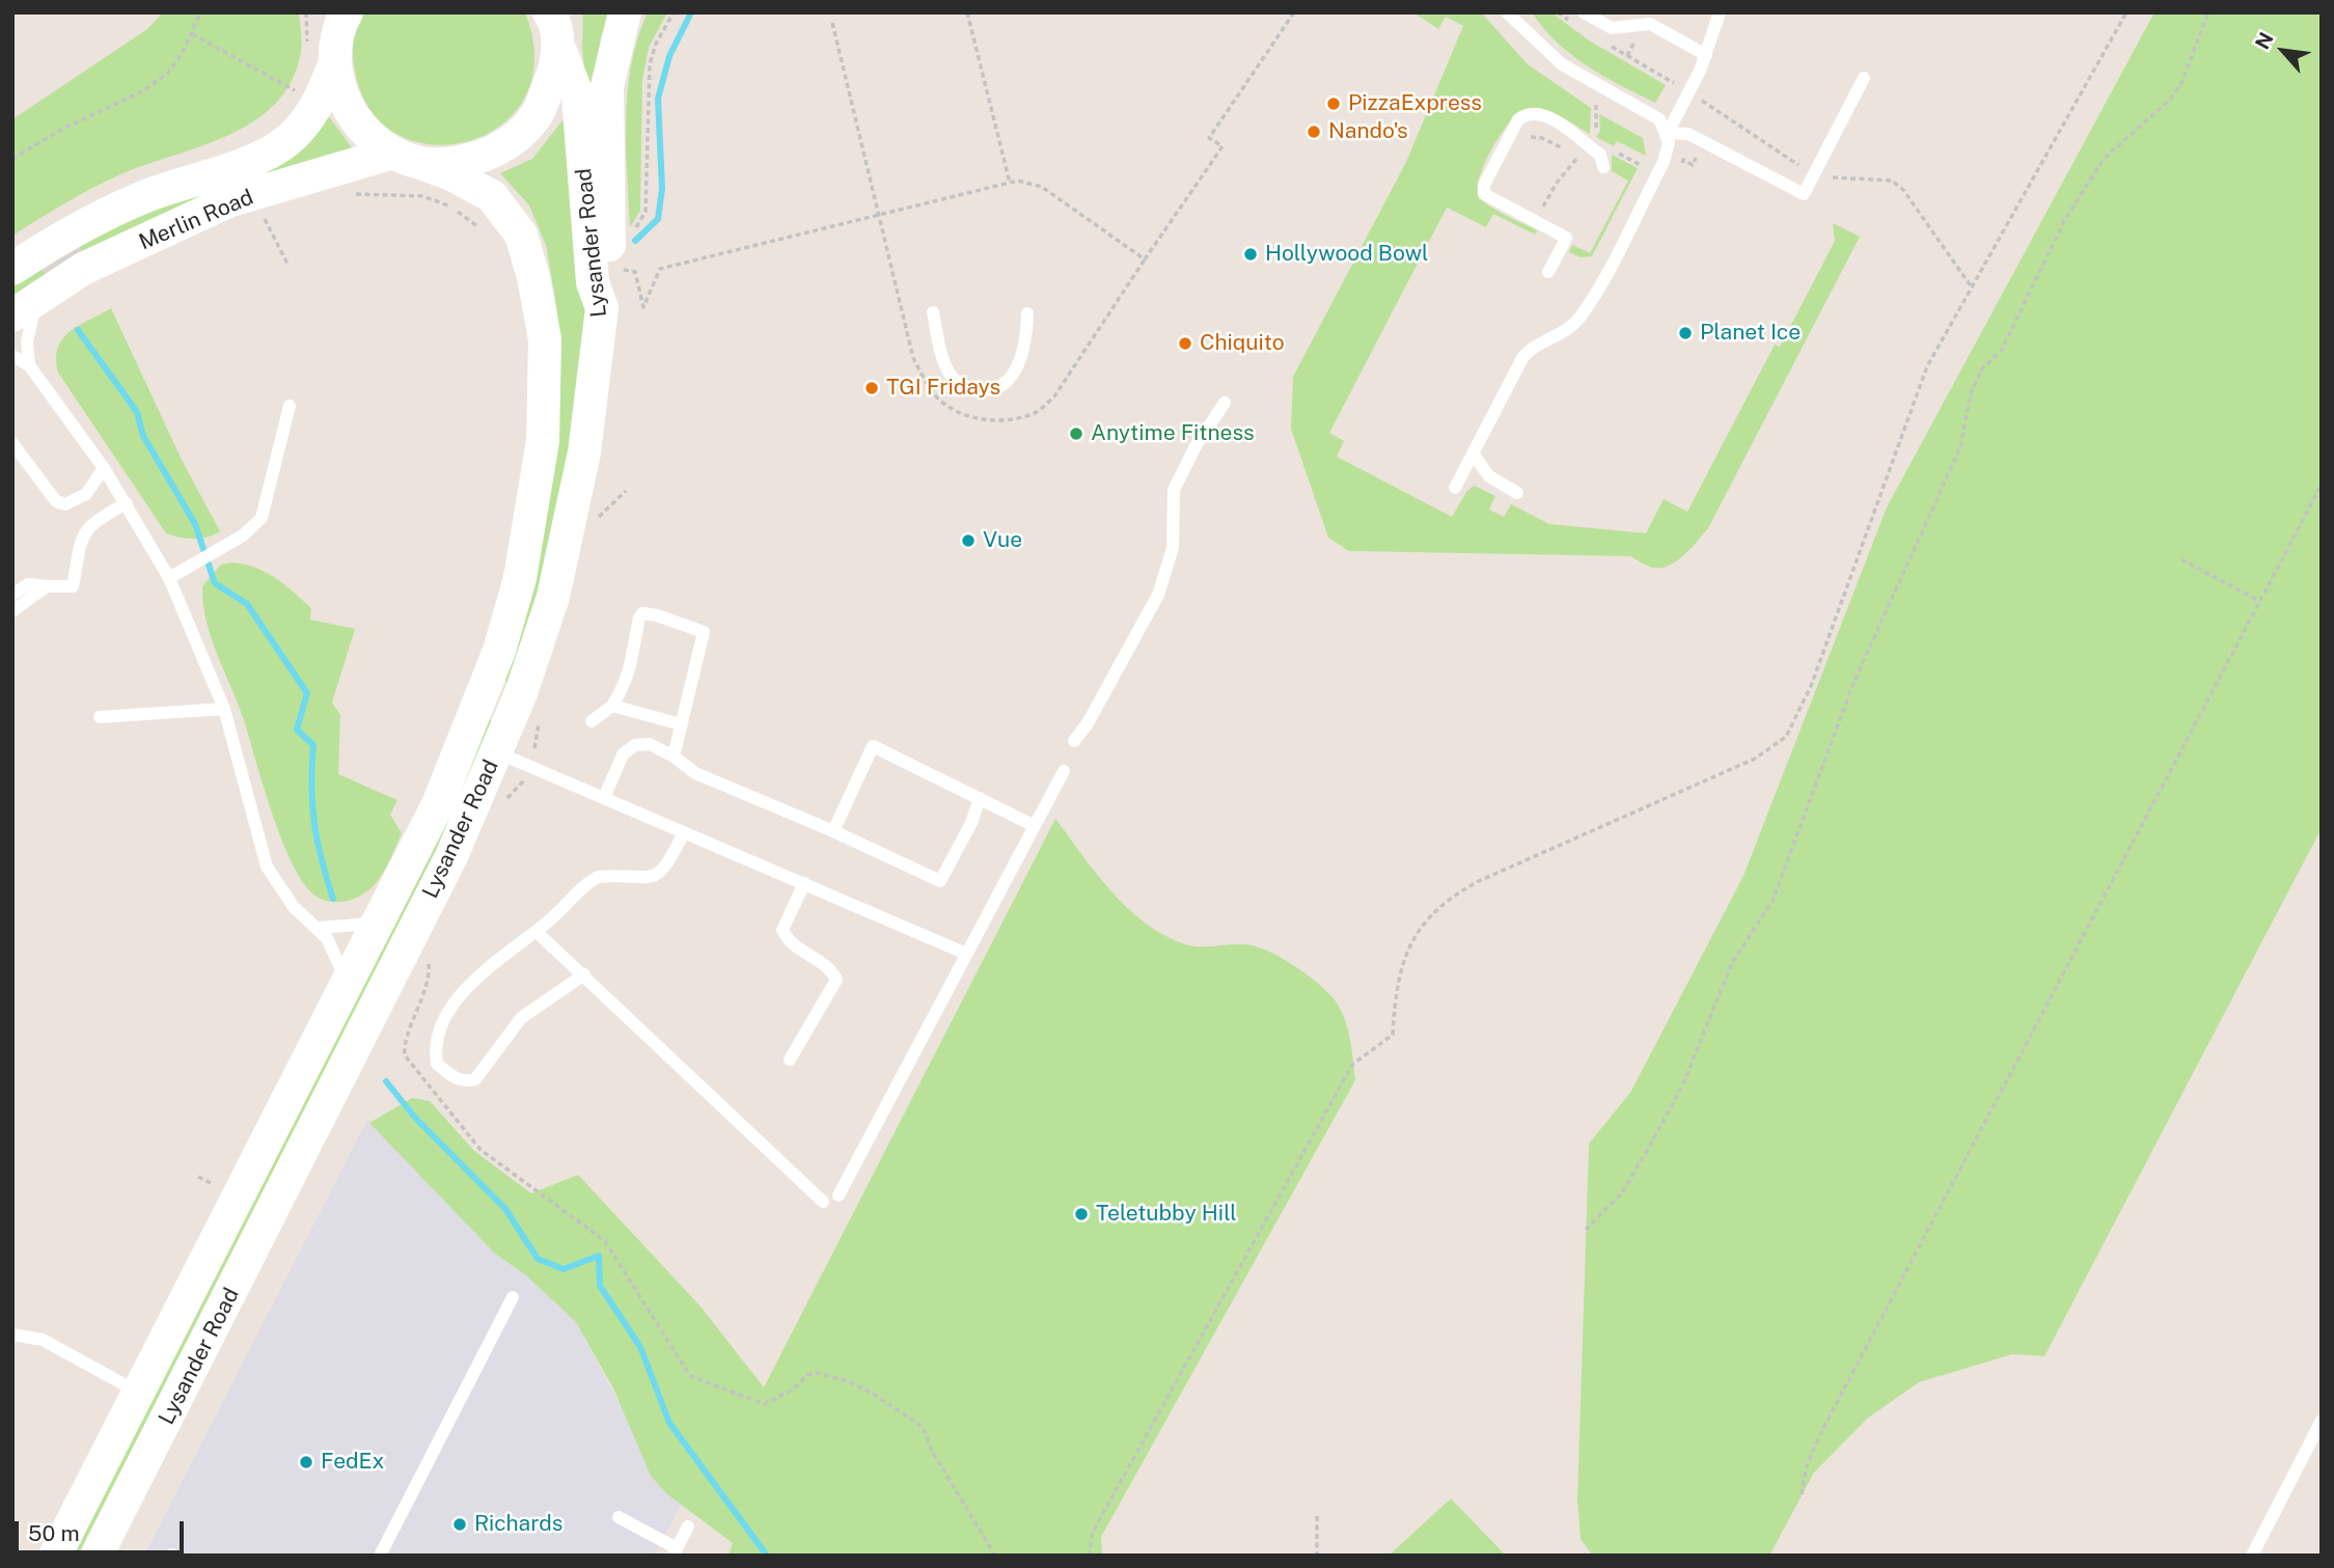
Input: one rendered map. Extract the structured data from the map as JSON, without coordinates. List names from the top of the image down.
{
  "streets": {
    "street": ["Merlin Road", "Lysander Road"]
  },
  "crossings": [
    ["Merlin Road", "Lysander Road"]
  ],
  "places": [
    "PizzaExpress",
    "Nando's",
    "Hollywood Bowl",
    "Planet Ice",
    "Chiquito",
    "TGI Fridays",
    "Anytime Fitness",
    "Vue",
    "Teletubby Hill",
    "FedEx",
    "Richards"
  ],
  "scale_bar": "50 m",
  "north": "top left"
}
